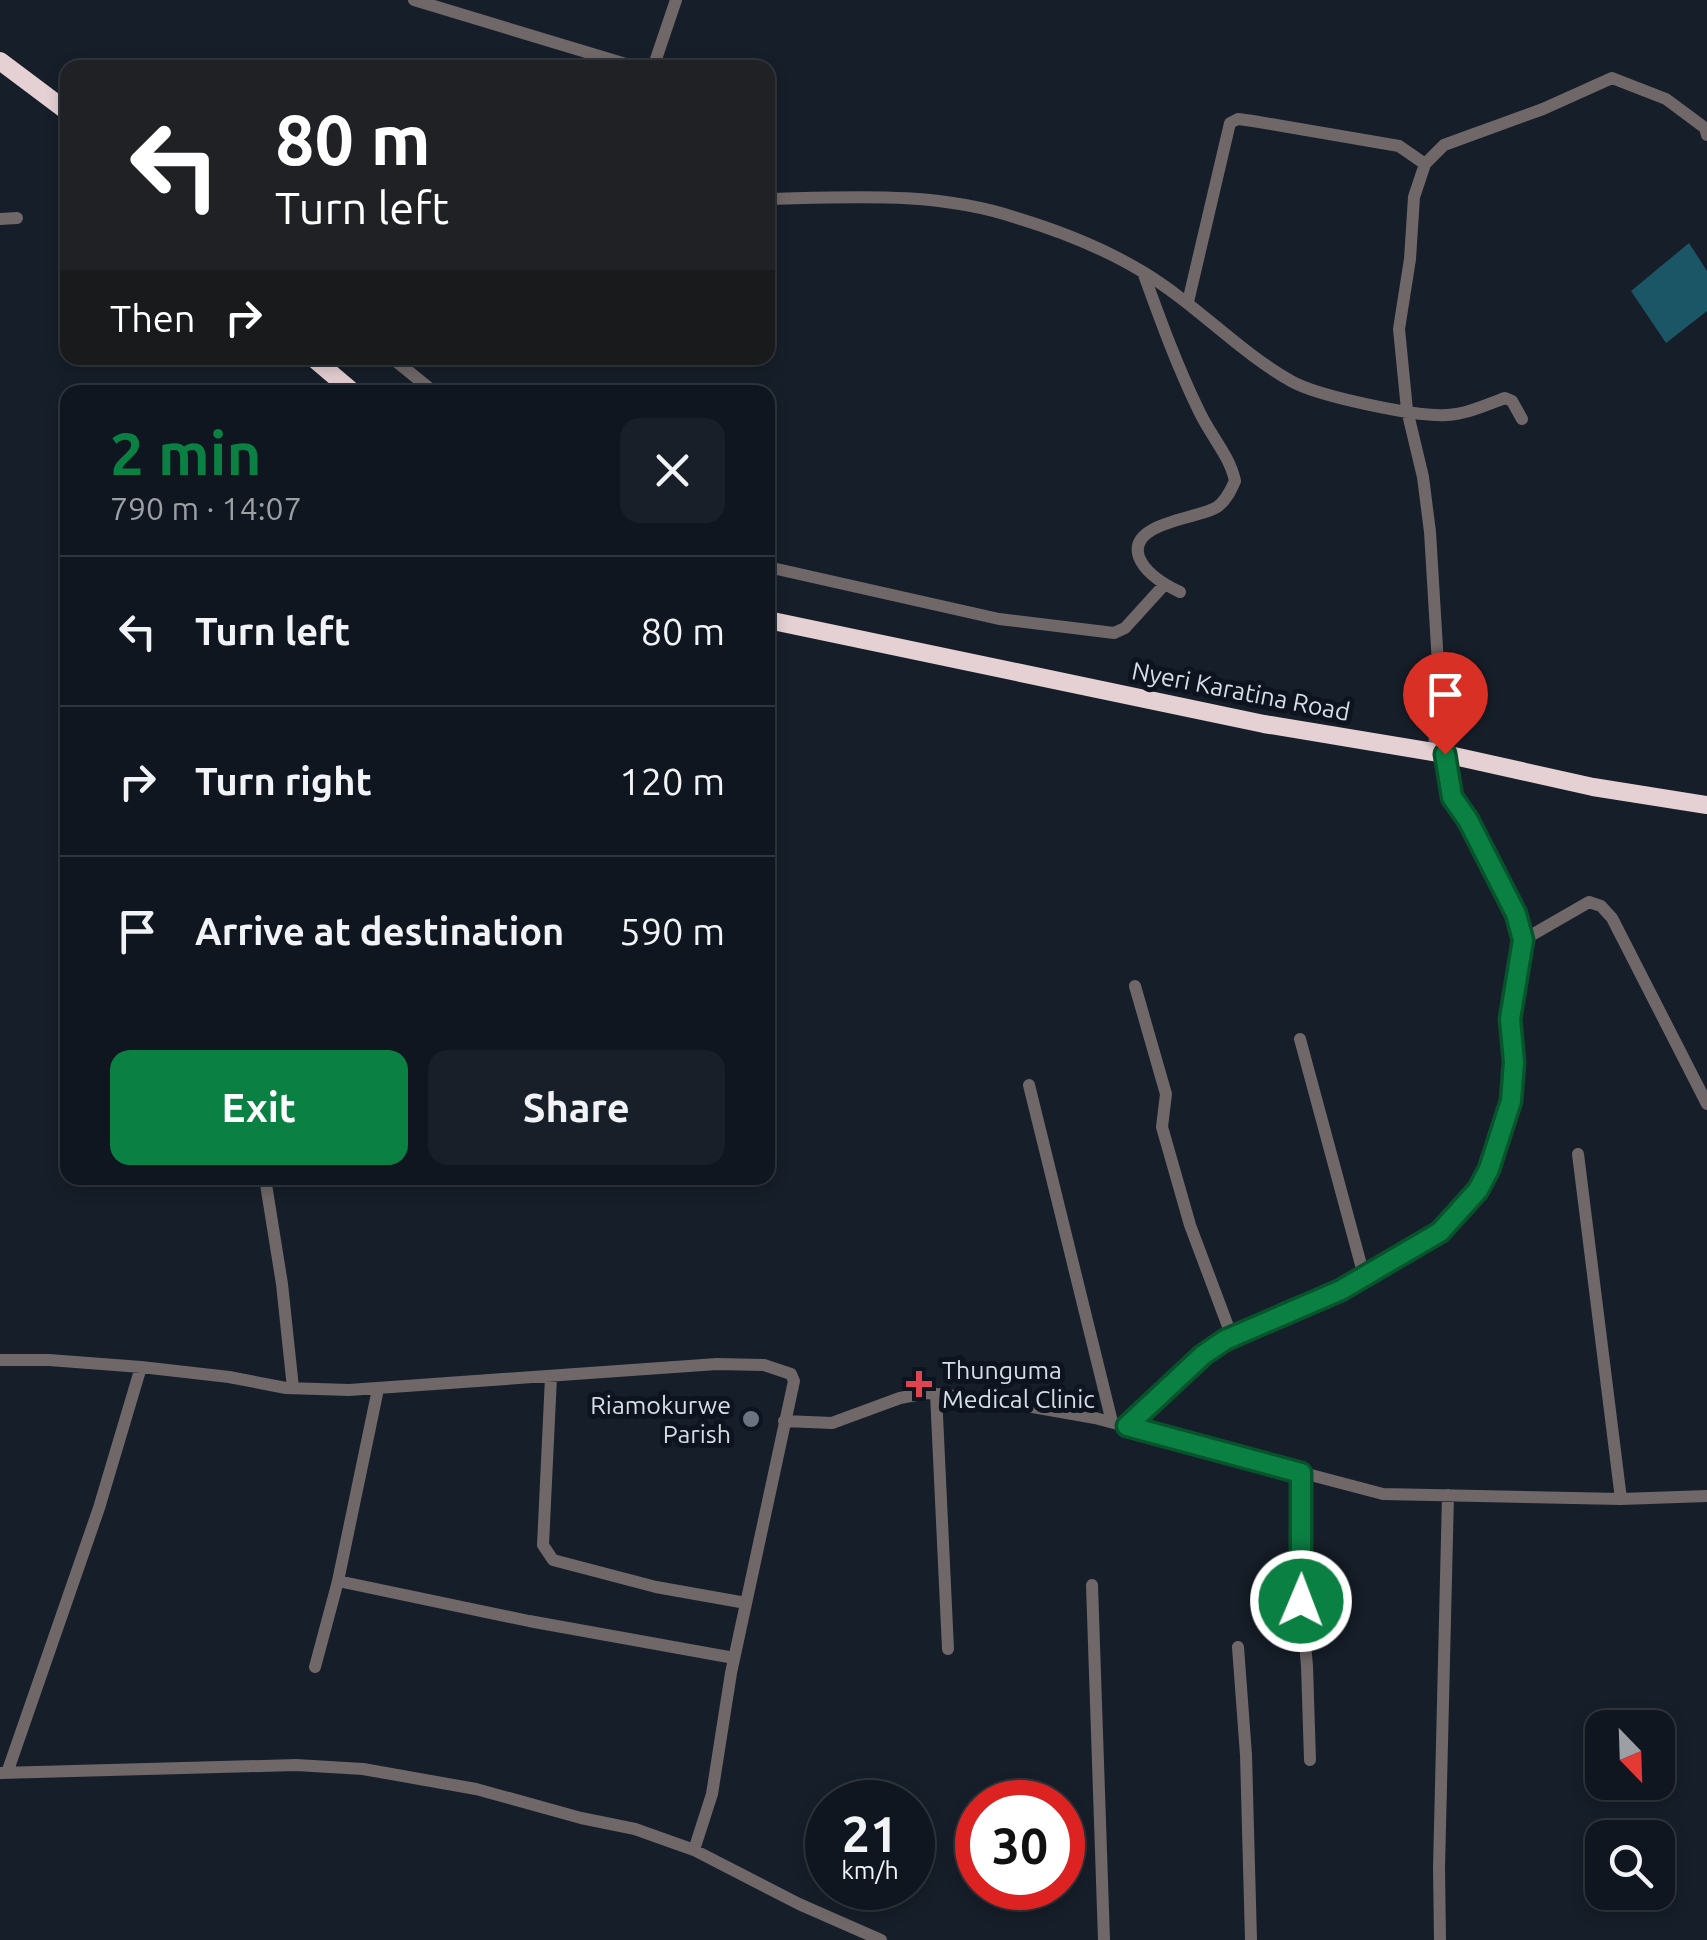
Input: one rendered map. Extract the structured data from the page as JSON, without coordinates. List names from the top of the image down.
{
  "streets": {
    "highway": ["Nyeri Karatina Road"]
  },
  "places": {
    "health": ["Thunguma Medical Clinic"],
    "other": ["Riamokurwe Parish"]
  },
  "north": "bottom right",
  "page": {
    "turn": ["80 m", "Turn left"],
    "then": "Then",
    "heading": ["2 min", "790 m · 14:07"],
    "list": [
      {
        "name": "Turn left",
        "value": "80 m"
      },
      {
        "name": "Turn right",
        "value": "120 m"
      },
      {
        "name": "Arrive at destination",
        "value": "590 m"
      }
    ],
    "buttons": ["Exit", "Share"],
    "speed": "21 km/h",
    "limit": "30"
  }
}
